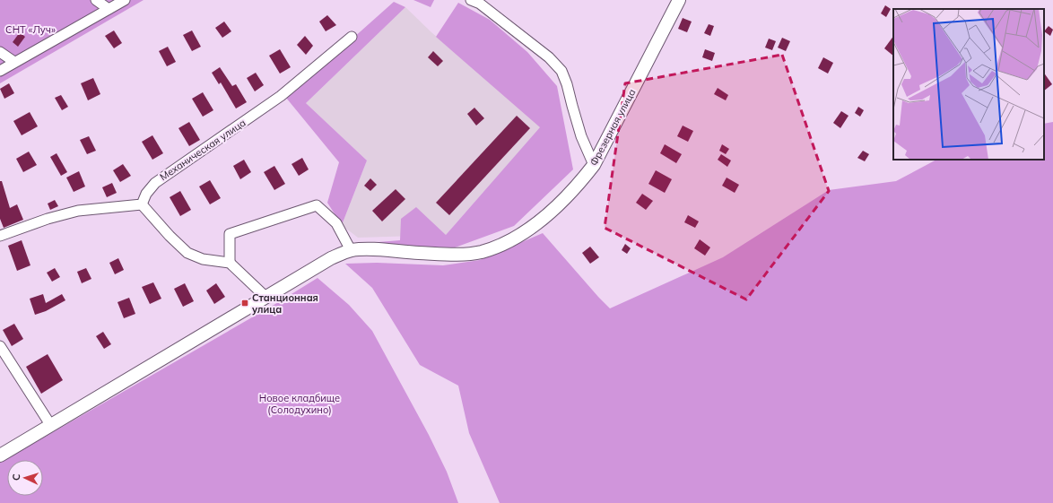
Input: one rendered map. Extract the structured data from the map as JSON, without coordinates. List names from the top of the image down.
{
  "streets": {
    "street": ["Фрезерная улица", "Механическая улица"]
  },
  "parks": ["СНТ «Луч»", "Новое кладбище (Солодухино)"],
  "places": {
    "transit": ["Станционная улица"]
  },
  "north": "left"
}
